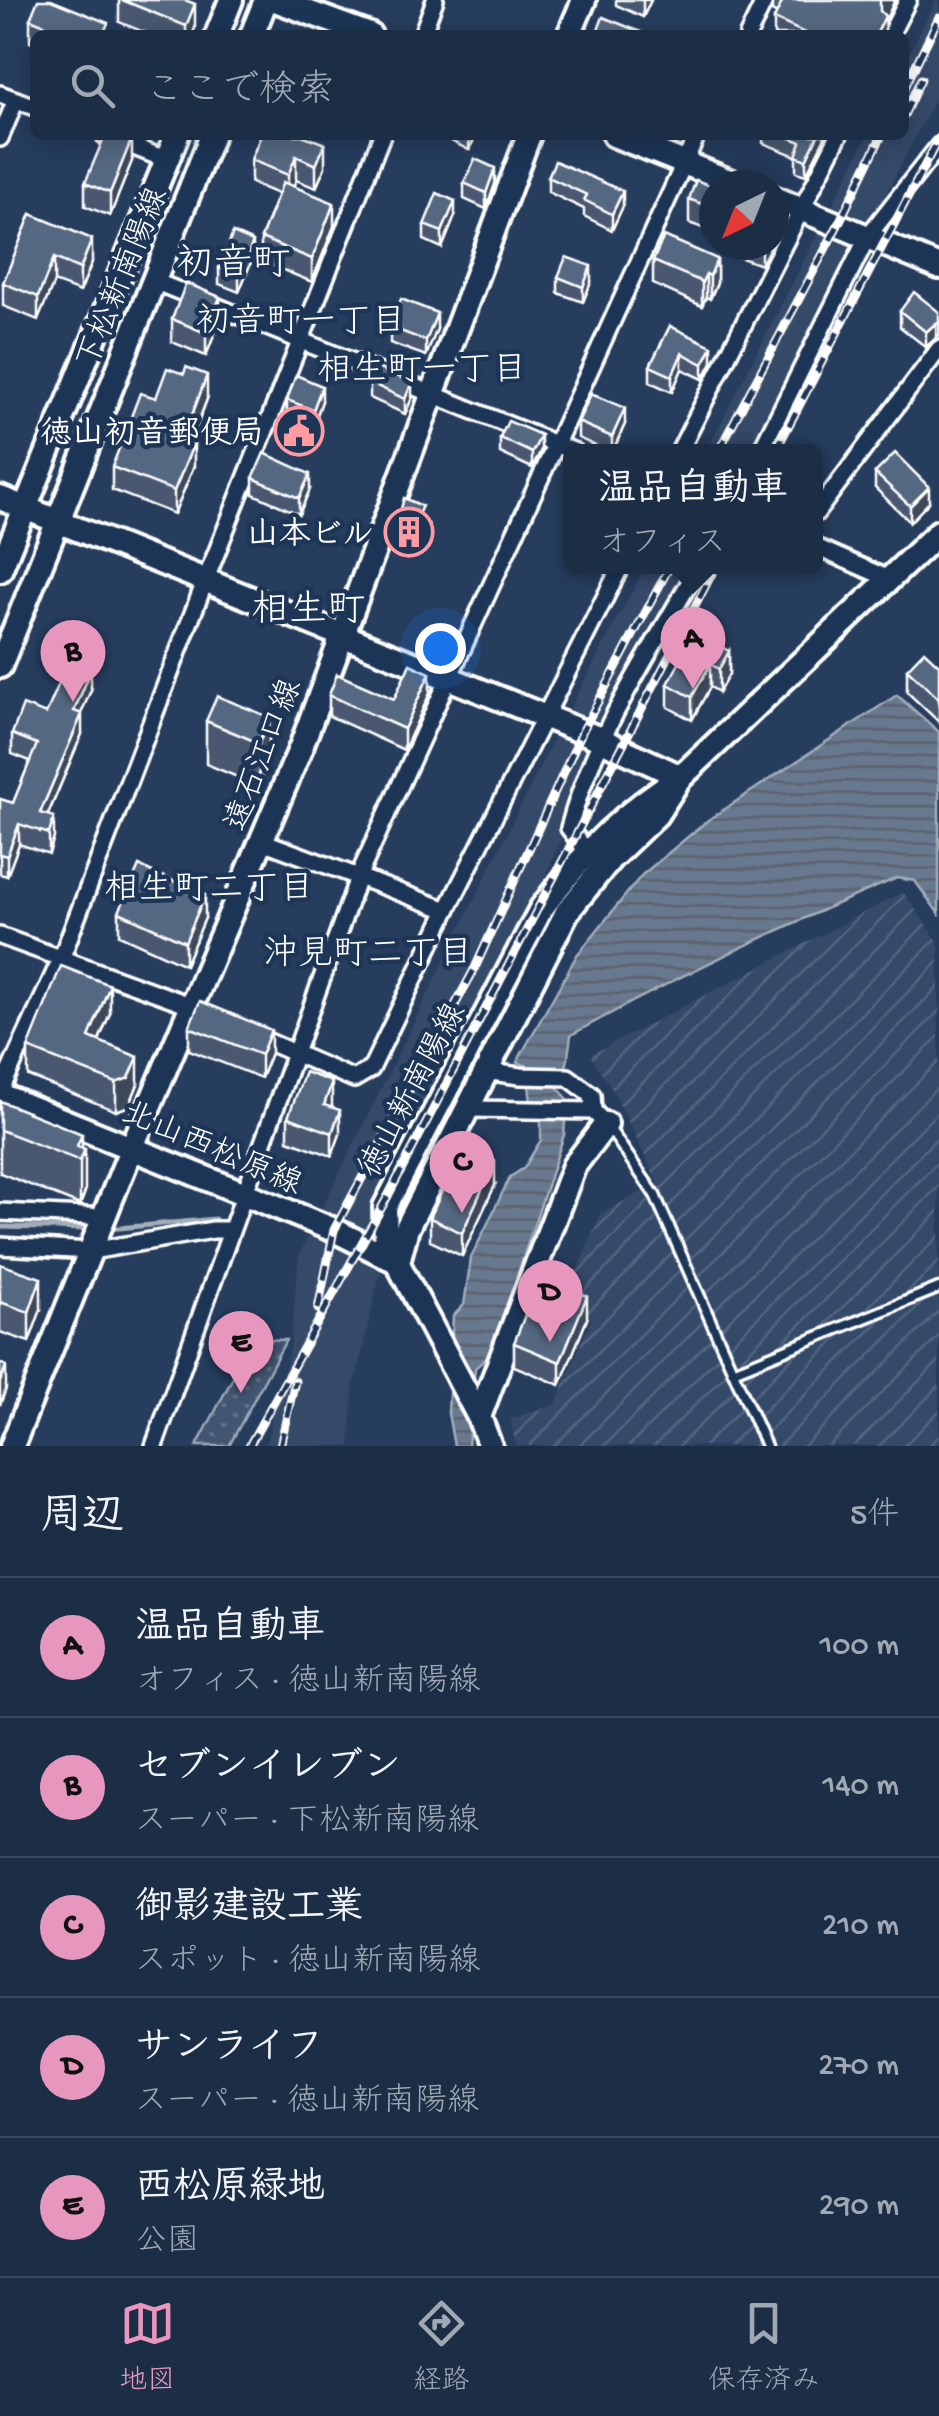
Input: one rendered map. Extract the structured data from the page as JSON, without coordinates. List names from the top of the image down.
{
  "streets": {
    "street": [
      "下松新南陽線",
      "遠石江口線",
      "徳山新南陽線",
      "北山西松原線"
    ]
  },
  "crossings": [
    ["遠石江口線", "北山西松原線"],
    ["徳山新南陽線", "北山西松原線"]
  ],
  "districts": [
    "初音町",
    "初音町一丁目",
    "相生町一丁目",
    "相生町",
    "相生町二丁目",
    "沖見町二丁目"
  ],
  "places": {
    "public building": ["徳山初音郵便局"],
    "building": ["山本ビル"]
  },
  "north": "bottom left",
  "page": {
    "search": "ここで検索",
    "popup": ["温品自動車", "オフィス"],
    "pins": [
      "A",
      "B",
      "C",
      "D",
      "E"
    ],
    "heading": ["周辺", "5件"],
    "list": [
      {
        "mark": "A",
        "name": "温品自動車",
        "note": "オフィス · 徳山新南陽線",
        "value": "100 m"
      },
      {
        "mark": "B",
        "name": "セブンイレブン",
        "note": "スーパー · 下松新南陽線",
        "value": "140 m"
      },
      {
        "mark": "C",
        "name": "御影建設工業",
        "note": "スポット · 徳山新南陽線",
        "value": "210 m"
      },
      {
        "mark": "D",
        "name": "サンライフ",
        "note": "スーパー · 徳山新南陽線",
        "value": "270 m"
      },
      {
        "mark": "E",
        "name": "西松原緑地",
        "note": "公園",
        "value": "290 m"
      }
    ],
    "nav": ["地図", "経路", "保存済み"]
  }
}
